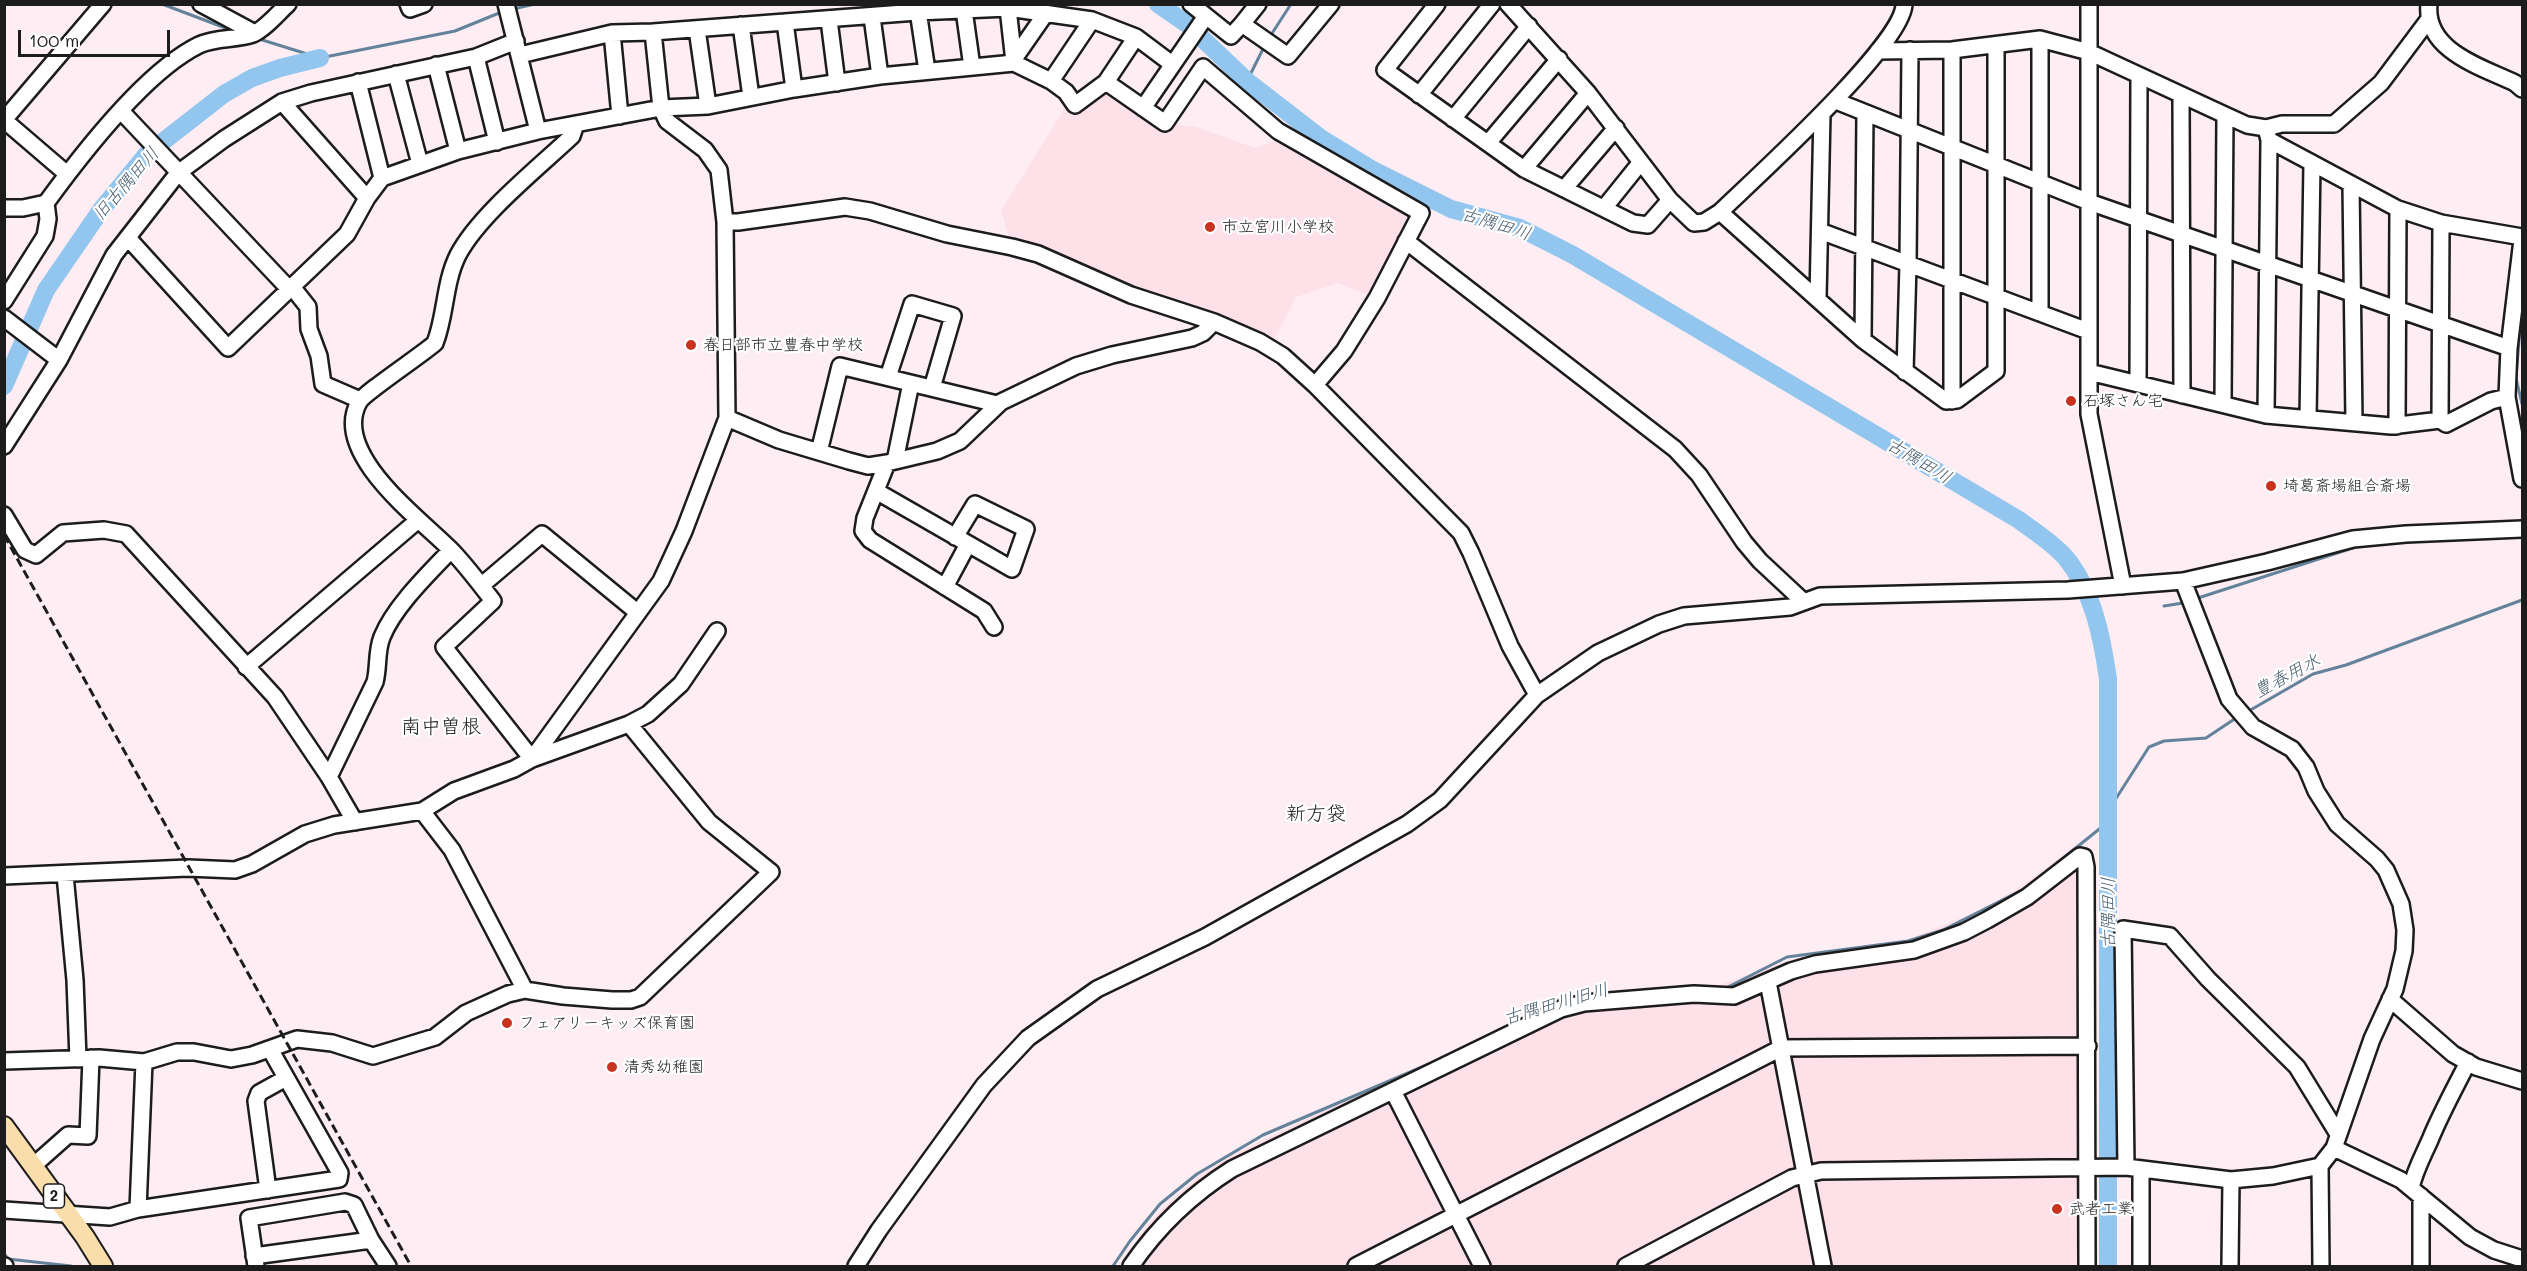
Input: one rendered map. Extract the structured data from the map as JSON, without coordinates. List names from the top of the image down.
{
  "streets": {
    "main road": ["2"]
  },
  "districts": ["南中曽根", "新方袋"],
  "water": [
    "旧古隅田川",
    "古隅田川",
    "豊春用水",
    "古隅田川旧川"
  ],
  "places": [
    "市立宮川小学校",
    "春日部市立豊春中学校",
    "石塚さん宅",
    "埼葛斎場組合斎場",
    "フェアリーキッズ保育園",
    "清秀幼稚園",
    "武者工業"
  ],
  "scale_bar": "100 m"
}
